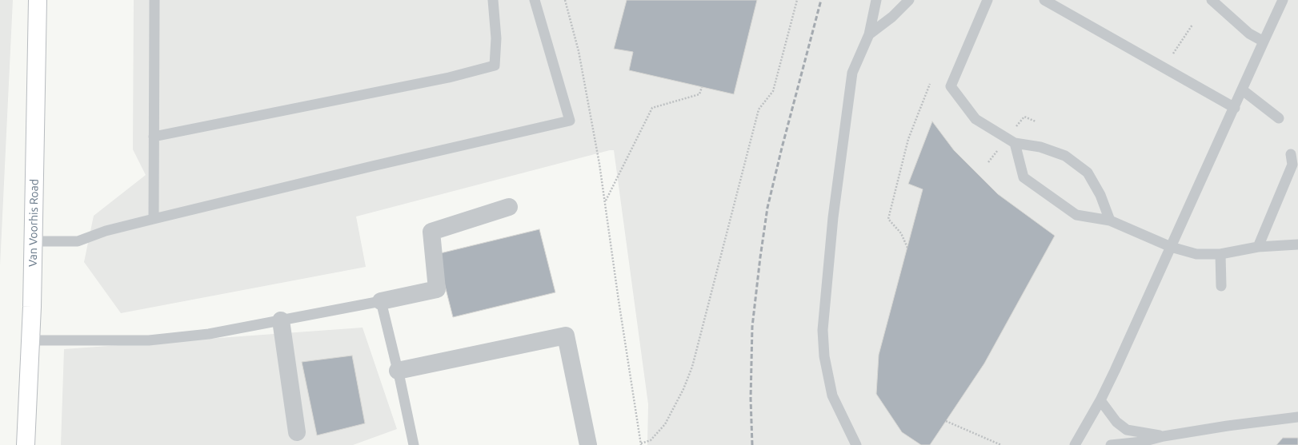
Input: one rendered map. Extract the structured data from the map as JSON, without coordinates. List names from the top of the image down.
{
  "streets": {
    "main road": ["Van Voorhis Road"]
  }
}
